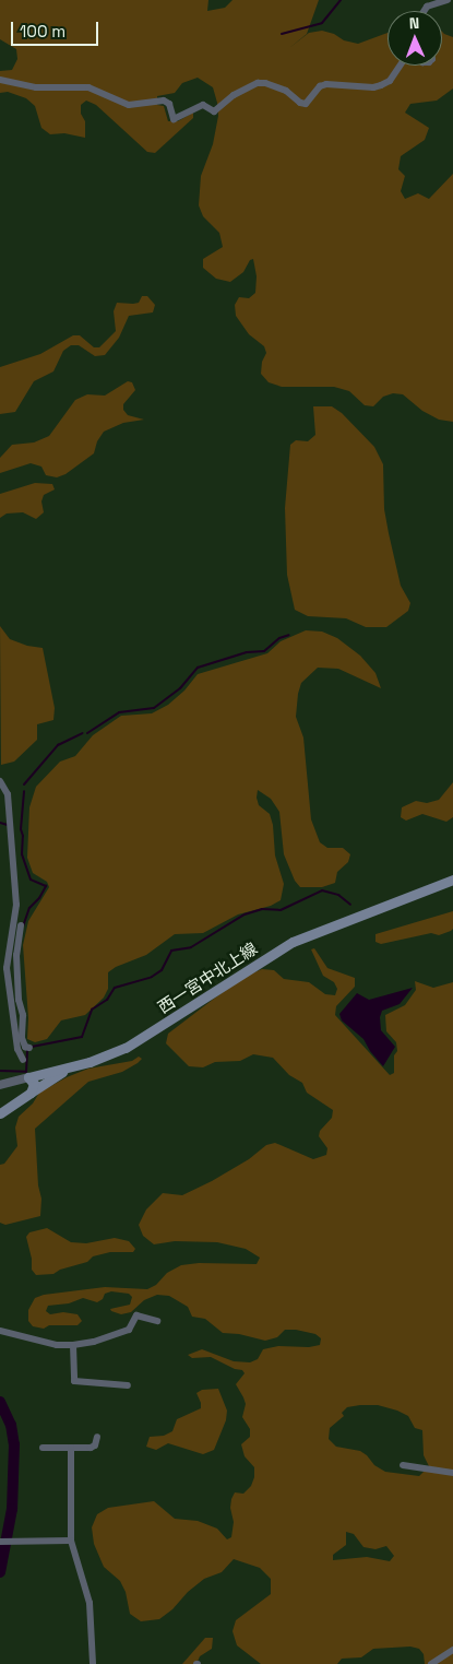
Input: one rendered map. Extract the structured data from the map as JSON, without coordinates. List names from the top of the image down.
{
  "streets": {
    "main road": ["西一宮中北上線"]
  },
  "scale_bar": "100 m",
  "north": "top"
}
